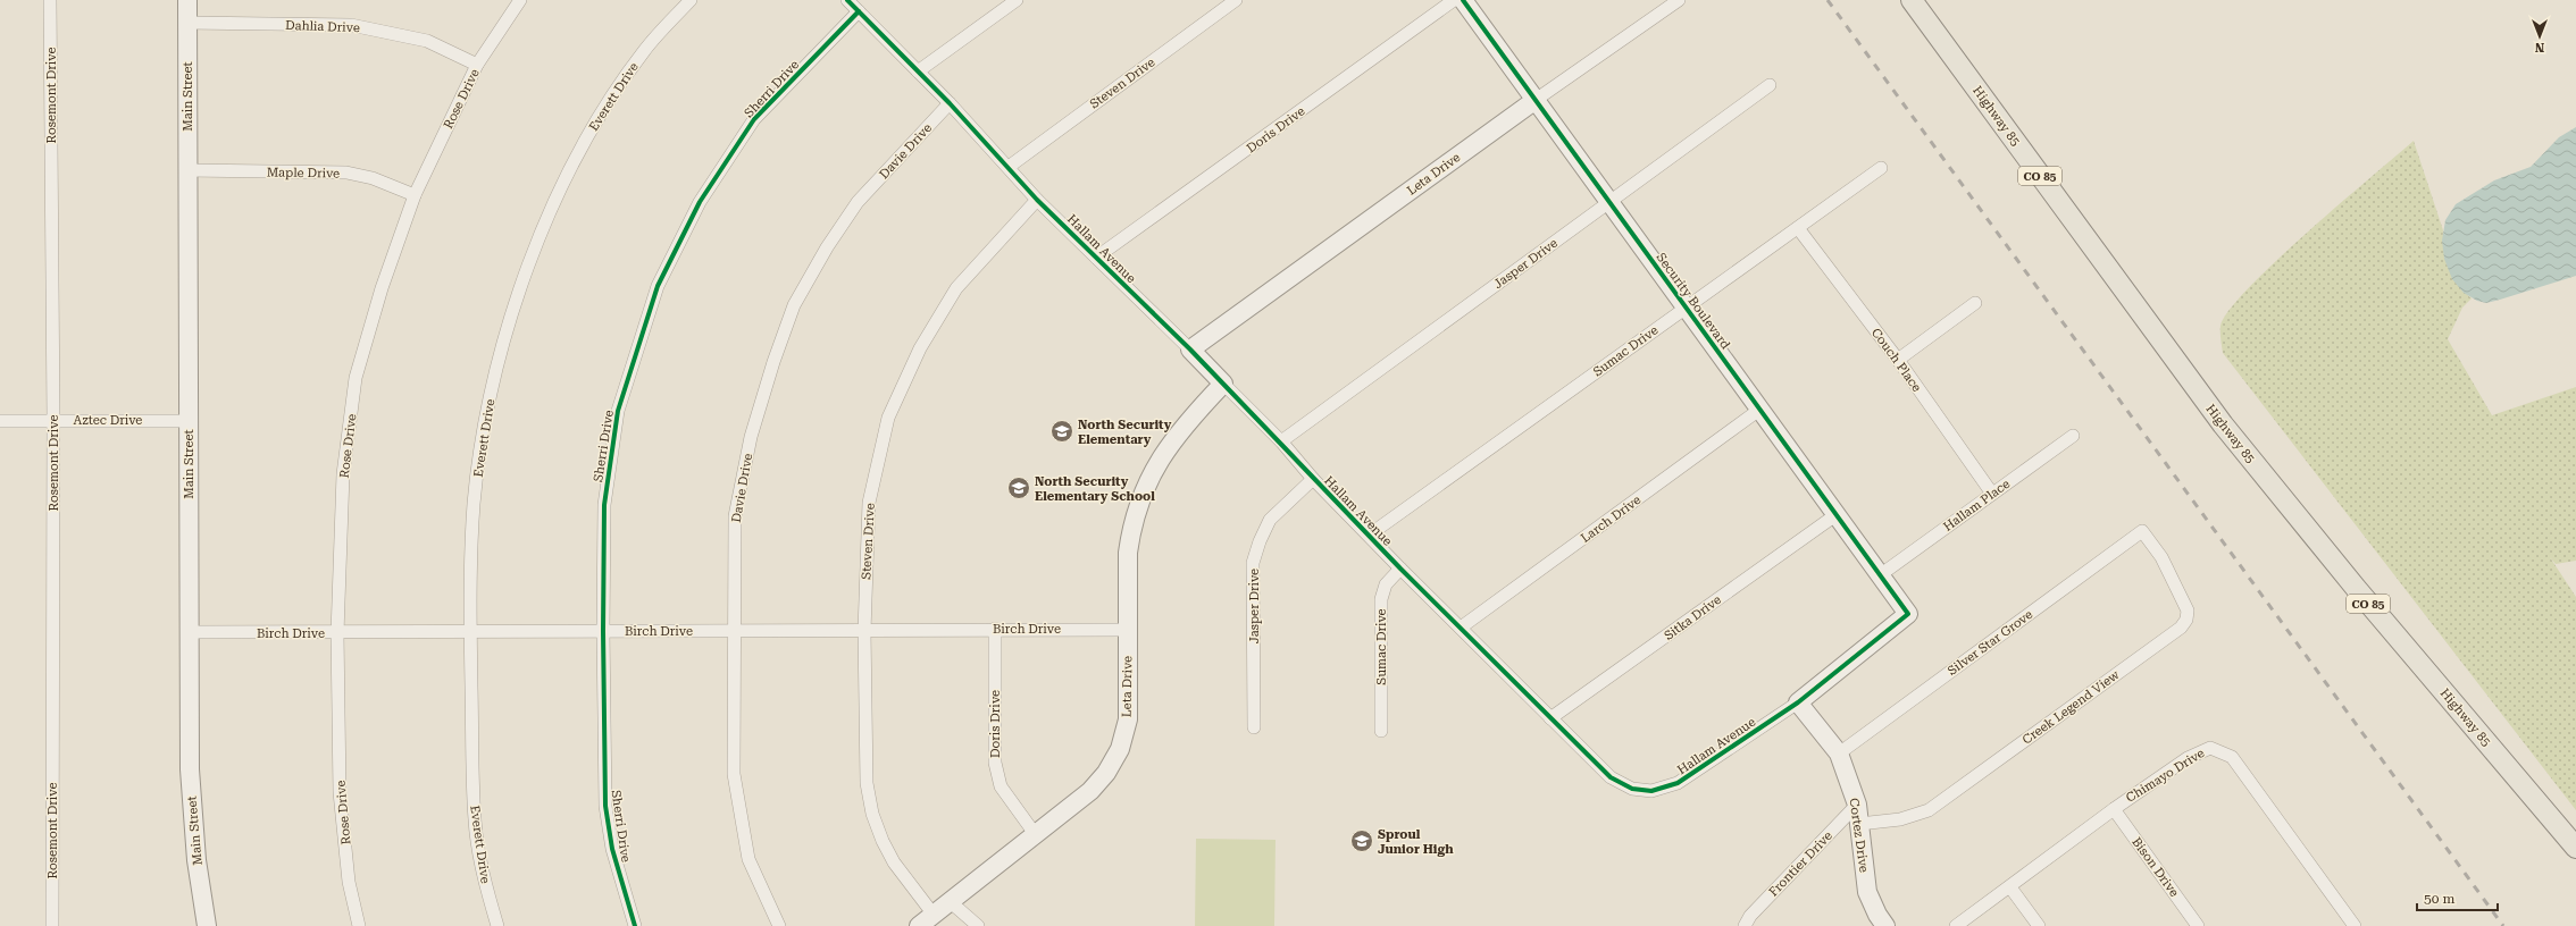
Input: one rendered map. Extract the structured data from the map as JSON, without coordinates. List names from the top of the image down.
{
  "streets": {
    "main road": ["Highway 85", "CO 85"],
    "street": [
      "Dahlia Drive",
      "Steven Drive",
      "Sherri Drive",
      "Rosemont Drive",
      "Main Street",
      "Everett Drive",
      "Rose Drive",
      "Doris Drive",
      "Davie Drive",
      "Maple Drive",
      "Leta Drive",
      "Hallam Avenue",
      "Jasper Drive",
      "Security Boulevard",
      "Sumac Drive",
      "Couch Place",
      "Aztec Drive",
      "Hallam Place",
      "Larch Drive",
      "Sitka Drive",
      "Birch Drive",
      "Silver Star Grove",
      "Creek Legend View",
      "Chimayo Drive",
      "Cortez Drive",
      "Frontier Drive",
      "Bison Drive"
    ]
  },
  "crossings": [
    ["Dahlia Drive", "Main Street"],
    ["Dahlia Drive", "Rose Drive"],
    ["Steven Drive", "Leta Drive"],
    ["Steven Drive", "Hallam Avenue"],
    ["Steven Drive", "Birch Drive"],
    ["Sherri Drive", "Hallam Avenue"],
    ["Sherri Drive", "Birch Drive"],
    ["Rosemont Drive", "Aztec Drive"],
    ["Main Street", "Maple Drive"],
    ["Main Street", "Aztec Drive"],
    ["Main Street", "Birch Drive"],
    ["Everett Drive", "Birch Drive"],
    ["Rose Drive", "Maple Drive"],
    ["Rose Drive", "Birch Drive"],
    ["Doris Drive", "Leta Drive"],
    ["Doris Drive", "Hallam Avenue"],
    ["Doris Drive", "Birch Drive"],
    ["Davie Drive", "Hallam Avenue"],
    ["Davie Drive", "Birch Drive"],
    ["Leta Drive", "Hallam Avenue"],
    ["Leta Drive", "Security Boulevard"],
    ["Leta Drive", "Birch Drive"],
    ["Hallam Avenue", "Jasper Drive"],
    ["Hallam Avenue", "Security Boulevard"],
    ["Hallam Avenue", "Sumac Drive"],
    ["Hallam Avenue", "Larch Drive"],
    ["Hallam Avenue", "Sitka Drive"],
    ["Hallam Avenue", "Cortez Drive"],
    ["Jasper Drive", "Security Boulevard"],
    ["Security Boulevard", "Sumac Drive"],
    ["Security Boulevard", "Hallam Place"],
    ["Security Boulevard", "Larch Drive"],
    ["Security Boulevard", "Sitka Drive"],
    ["Sumac Drive", "Couch Place"],
    ["Couch Place", "Hallam Place"],
    ["Silver Star Grove", "Creek Legend View"],
    ["Silver Star Grove", "Cortez Drive"],
    ["Creek Legend View", "Cortez Drive"],
    ["Chimayo Drive", "Bison Drive"],
    ["Cortez Drive", "Frontier Drive"]
  ],
  "places": {
    "school or university": ["North Security Elementary", "North Security Elementary School", "Sproul Junior High"]
  },
  "scale_bar": "50 m",
  "north": "bottom"
}
